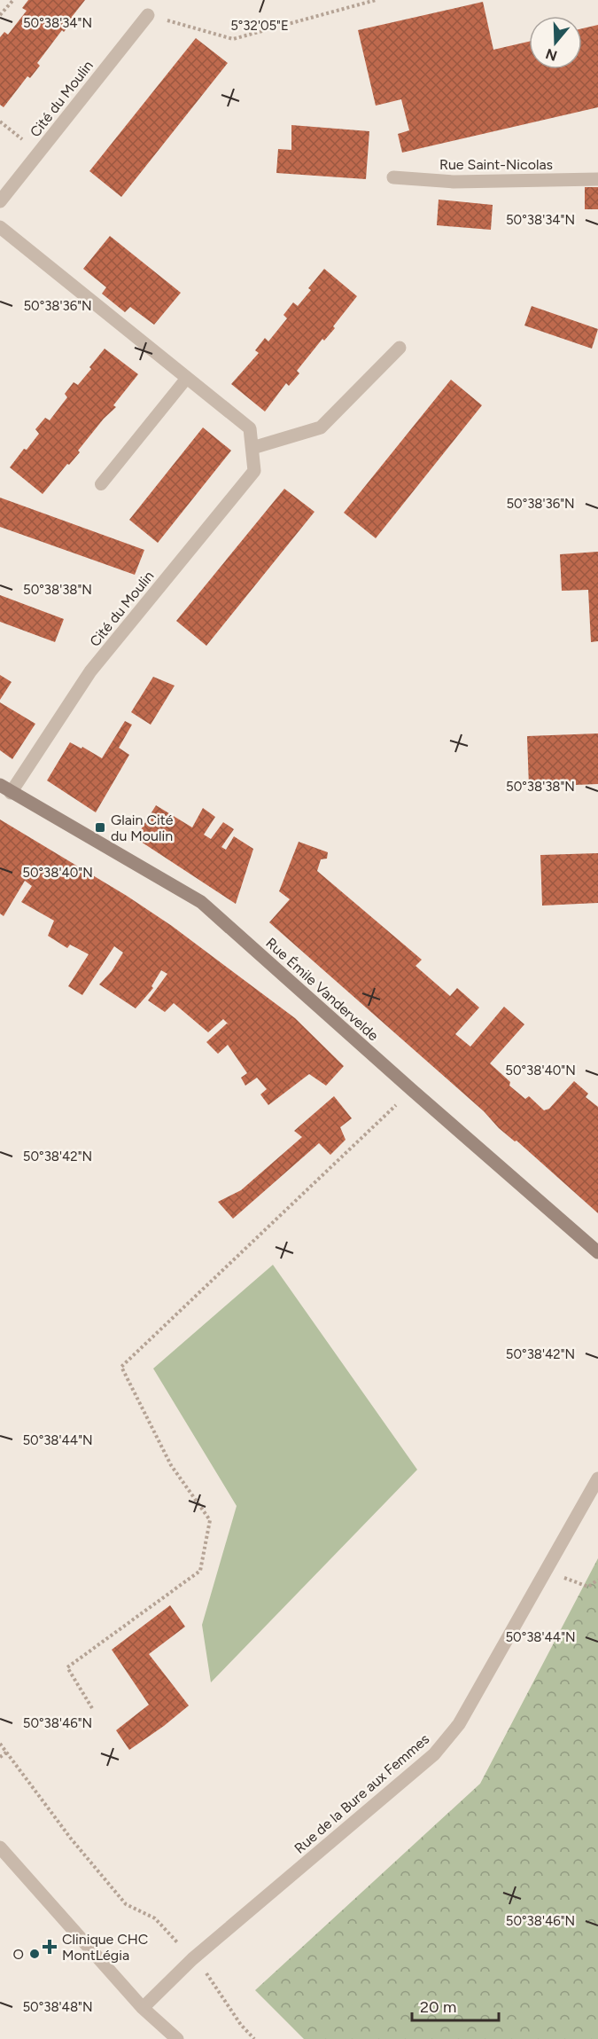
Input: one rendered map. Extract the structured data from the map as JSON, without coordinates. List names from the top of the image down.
{
  "streets": {
    "main road": ["Rue Émile Vandervelde"],
    "street": ["Cité du Moulin", "Rue Saint-Nicolas", "Rue de la Bure aux Femmes"]
  },
  "crossings": [
    ["Cité du Moulin", "Rue Émile Vandervelde"]
  ],
  "places": {
    "transit": ["Glain Cité du Moulin"],
    "health": ["Clinique CHC MontLégia"],
    "other": ["O"]
  },
  "scale_bar": "20 m",
  "north": "bottom",
  "coordinates": [
    "50°38'34\"N",
    "5°32'05\"E",
    "50°38'36\"N",
    "50°38'38\"N",
    "50°38'40\"N",
    "50°38'42\"N",
    "50°38'44\"N",
    "50°38'46\"N",
    "50°38'48\"N"
  ]
}
